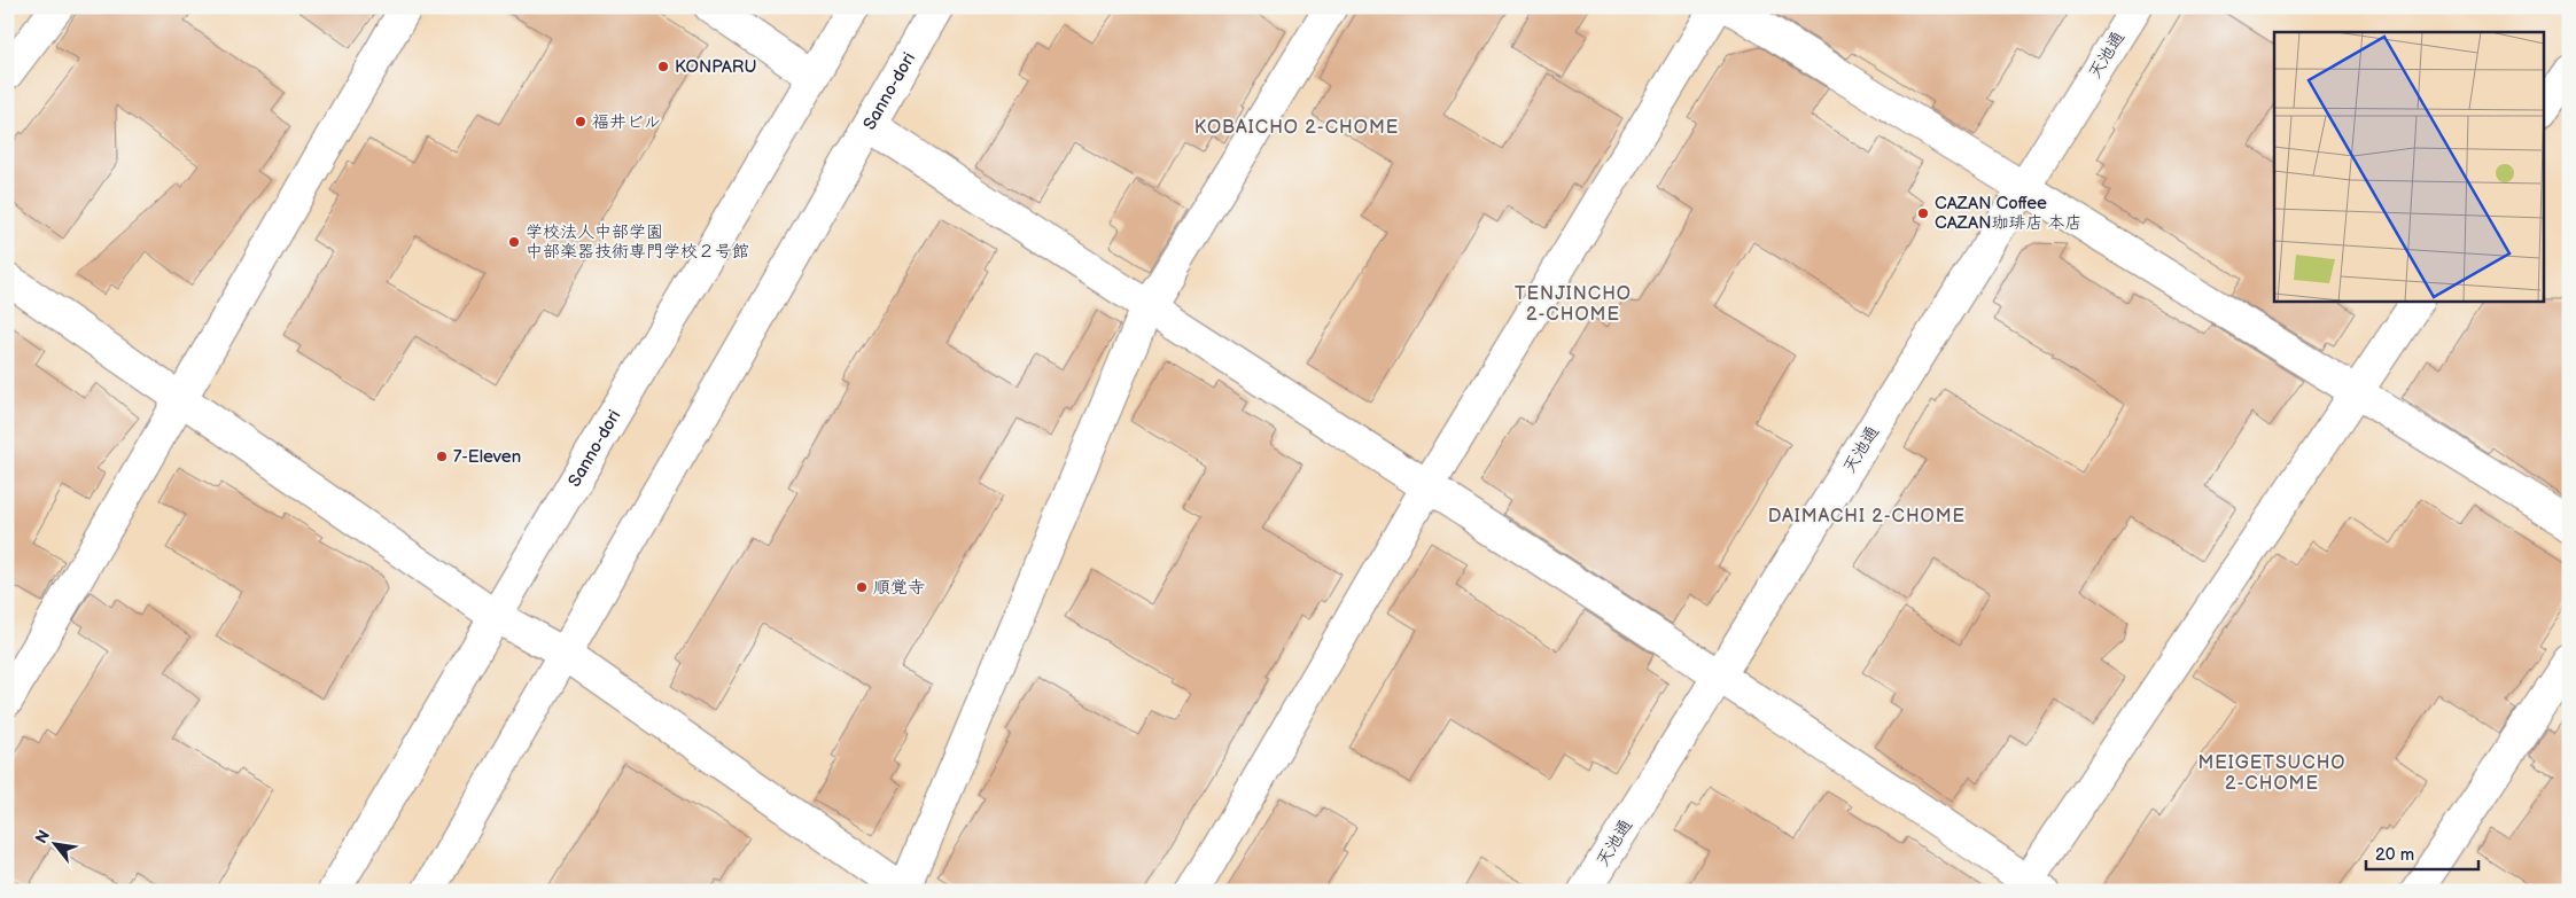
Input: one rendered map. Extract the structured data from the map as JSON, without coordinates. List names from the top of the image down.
{
  "streets": {
    "street": ["天池通", "Sanno-dori"]
  },
  "districts": [
    "KOBAICHO 2-CHOME",
    "TENJINCHO 2-CHOME",
    "DAIMACHI 2-CHOME",
    "MEIGETSUCHO 2-CHOME"
  ],
  "places": [
    "KONPARU",
    "福井ビル",
    "CAZAN Coffee CAZAN珈琲店 本店",
    "学校法人中部学園 中部楽器技術専門学校２号館",
    "7-Eleven",
    "順覚寺"
  ],
  "scale_bar": "20 m",
  "north": "top left"
}
